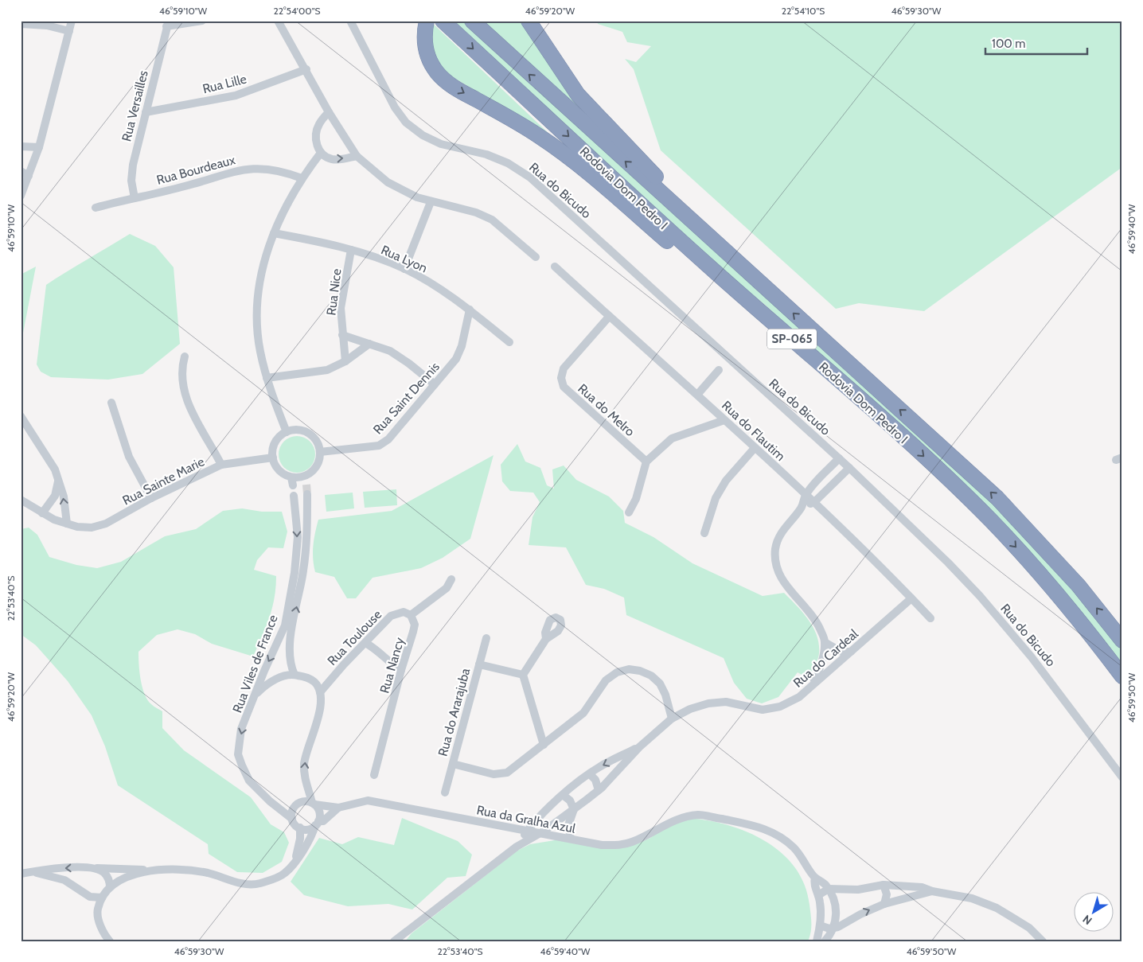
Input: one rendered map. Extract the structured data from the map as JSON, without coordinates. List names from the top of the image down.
{
  "streets": {
    "highway": ["Rodovia Dom Pedro I", "SP-065"],
    "street": [
      "Rua Lille",
      "Rua Versailles",
      "Rua Bourdeaux",
      "Rua do Bicudo",
      "Rua Lyon",
      "Rua Nice",
      "Rua Saint Dennis",
      "Rua do Melro",
      "Rua do Flautim",
      "Rua Sainte Marie",
      "Rua Toulouse",
      "Rua do Cardeal",
      "Rua Viles de France",
      "Rua Nancy",
      "Rua do Ararajuba",
      "Rua da Gralha Azul"
    ]
  },
  "crossings": [
    ["Rua Lille", "Rua Versailles"],
    ["Rua Versailles", "Rua Bourdeaux"],
    ["Rua Lyon", "Rua Nice"],
    ["Rua Lyon", "Rua Saint Dennis"],
    ["Rua Saint Dennis", "Rua Sainte Marie"],
    ["Rua do Melro", "Rua do Flautim"],
    ["Rua do Flautim", "Rua do Cardeal"],
    ["Rua Toulouse", "Rua Nancy"],
    ["Rua Viles de France", "Rua da Gralha Azul"]
  ],
  "scale_bar": "100 m",
  "north": "bottom left",
  "coordinates": [
    "46°59'10\"W",
    "22°54'00\"S",
    "46°59'20\"W",
    "22°54'10\"S",
    "46°59'30\"W",
    "46°59'40\"W",
    "22°53'40\"S",
    "46°59'50\"W"
  ]
}
